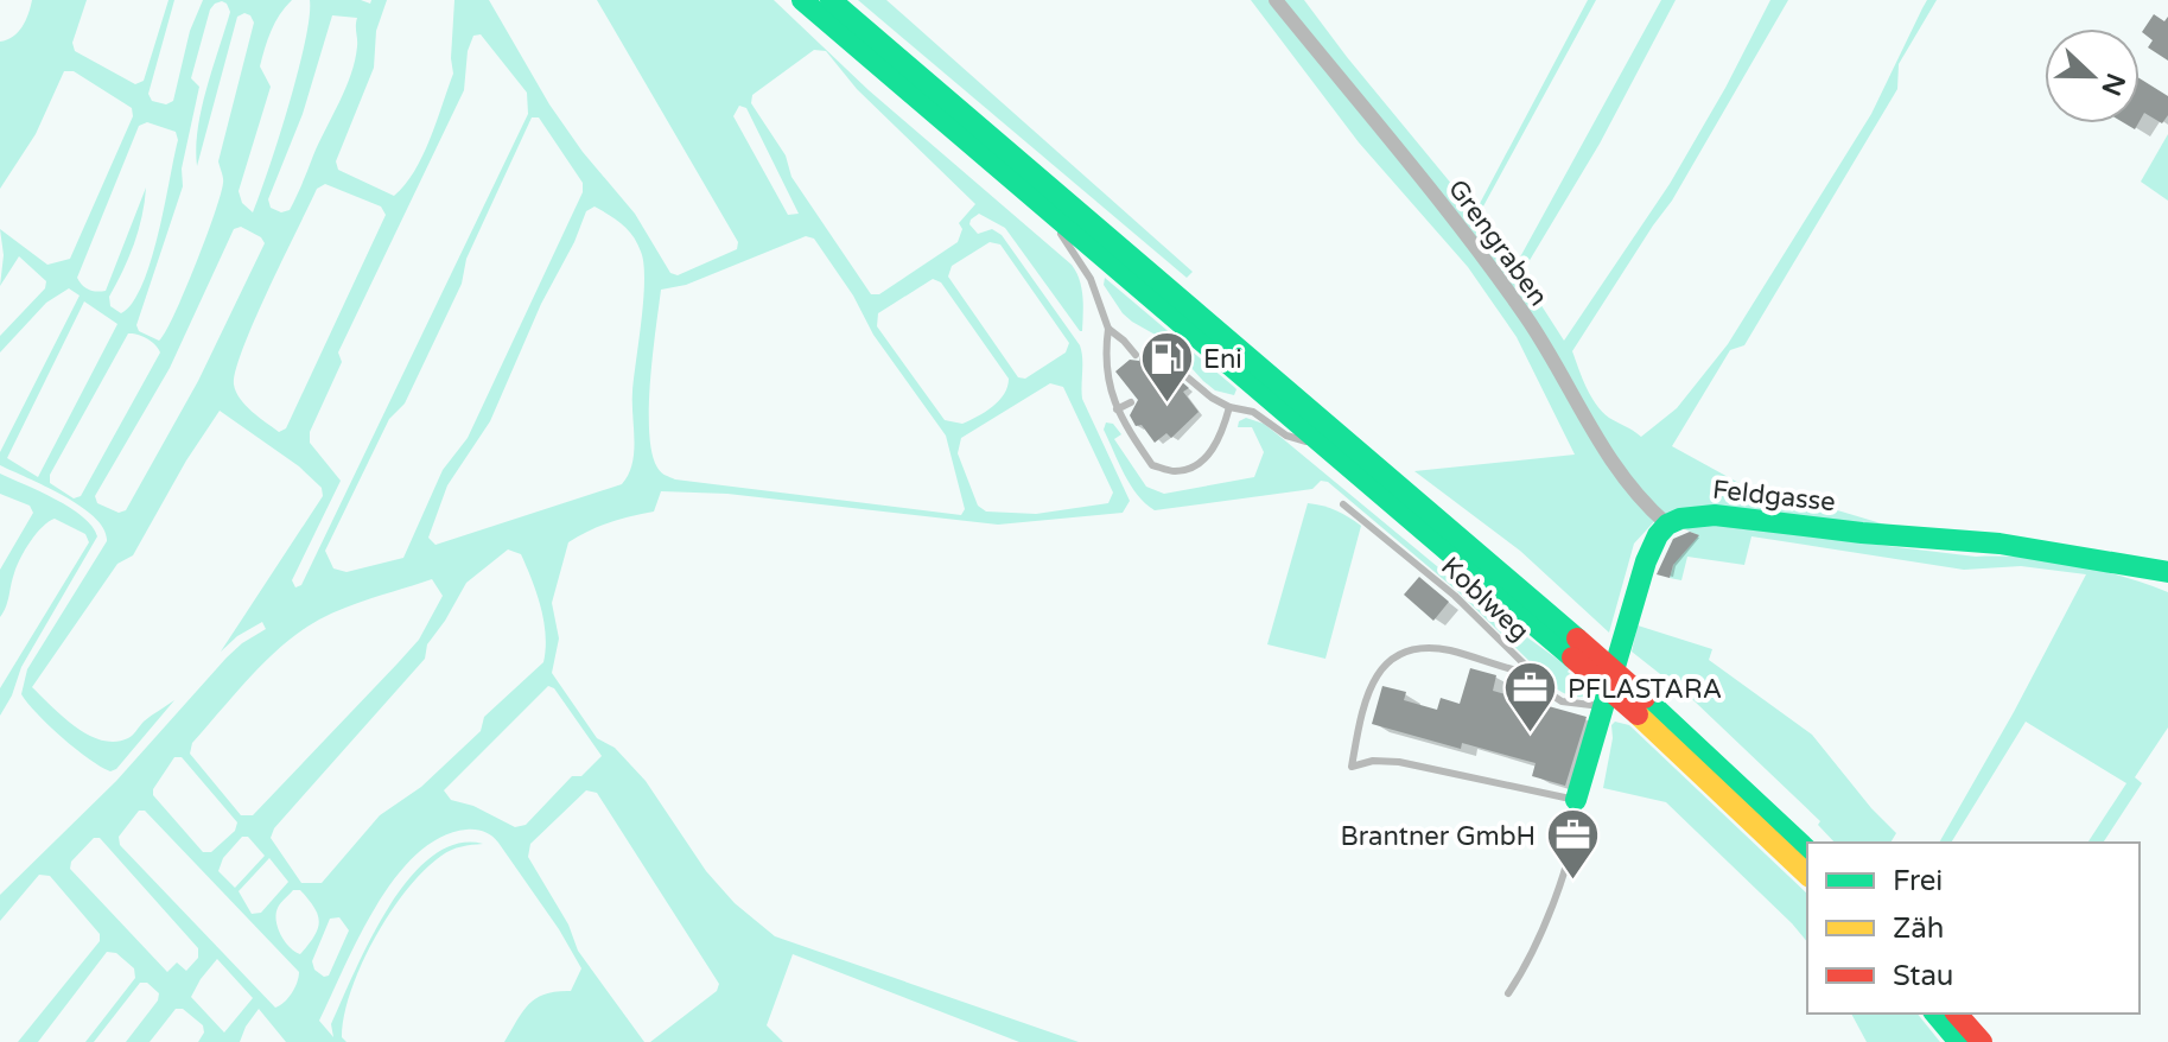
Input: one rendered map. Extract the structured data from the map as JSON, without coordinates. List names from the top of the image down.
{
  "streets": {
    "main road": ["Feldgasse"],
    "street": ["Grengraben"],
    "lane": ["Koblweg"]
  },
  "crossings": [
    ["Grengraben", "Feldgasse"]
  ],
  "places": {
    "fuel station": ["Eni"],
    "office": ["PFLASTARA", "Brantner GmbH"]
  },
  "legend": ["Frei", "Zäh", "Stau"],
  "north": "right"
}
